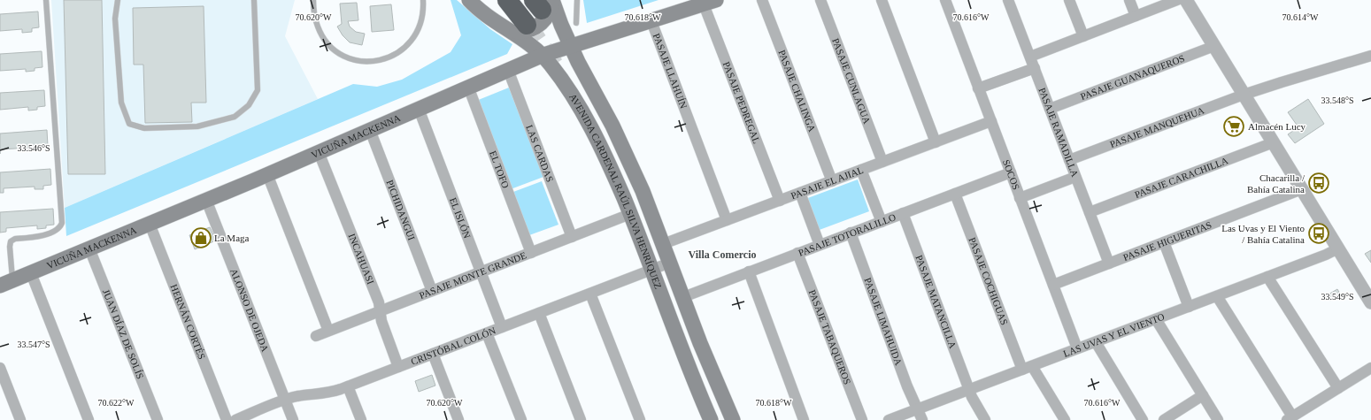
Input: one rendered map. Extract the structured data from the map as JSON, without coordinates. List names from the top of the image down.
{
  "streets": {
    "main road": ["VICUÑA MACKENNA", "AVENIDA CARDENAL RAÚL SILVA HENRÍQUEZ"],
    "street": [
      "PASAJE LLAHUÍN",
      "PASAJE GUANAQUEROS",
      "PASAJE CUNLAGUA",
      "PASAJE CHALINGA",
      "PASAJE PEDREGAL",
      "PASAJE MANQUEHUA",
      "PASAJE RAMADILLA",
      "LAS CARDAS",
      "EL TOFO",
      "SOCOS",
      "PASAJE CARACHILLA",
      "PASAJE EL AJIAL",
      "PICHIDANGUI",
      "EL ISLÓN",
      "PASAJE TOTORALILLO",
      "PASAJE HIGUERITAS",
      "INCAHUASI",
      "PASAJE MONTE GRANDE",
      "PASAJE COCHIGUAS",
      "PASAJE MATANCILLA",
      "ALONSO DE OJEDA",
      "PASAJE LIMAHUIDA",
      "HERNÁN CORTÉS",
      "JUAN DÍAZ DE SOLÍS",
      "LAS UVAS Y EL VIENTO",
      "PASAJE TABAQUEROS",
      "CRISTÓBAL COLÓN"
    ]
  },
  "crossings": [
    ["PASAJE LLAHUÍN", "VICUÑA MACKENNA"],
    ["PASAJE LLAHUÍN", "PASAJE EL AJIAL"],
    ["PASAJE GUANAQUEROS", "PASAJE RAMADILLA"],
    ["PASAJE CUNLAGUA", "PASAJE EL AJIAL"],
    ["PASAJE CHALINGA", "PASAJE EL AJIAL"],
    ["PASAJE PEDREGAL", "VICUÑA MACKENNA"],
    ["PASAJE PEDREGAL", "PASAJE EL AJIAL"],
    ["PASAJE MANQUEHUA", "PASAJE RAMADILLA"],
    ["PASAJE RAMADILLA", "PASAJE CARACHILLA"],
    ["PASAJE RAMADILLA", "PASAJE HIGUERITAS"],
    ["VICUÑA MACKENNA", "LAS CARDAS"],
    ["VICUÑA MACKENNA", "EL TOFO"],
    ["VICUÑA MACKENNA", "AVENIDA CARDENAL RAÚL SILVA HENRÍQUEZ"],
    ["VICUÑA MACKENNA", "PICHIDANGUI"],
    ["VICUÑA MACKENNA", "EL ISLÓN"],
    ["VICUÑA MACKENNA", "INCAHUASI"],
    ["VICUÑA MACKENNA", "ALONSO DE OJEDA"],
    ["VICUÑA MACKENNA", "HERNÁN CORTÉS"],
    ["VICUÑA MACKENNA", "JUAN DÍAZ DE SOLÍS"],
    ["LAS CARDAS", "PASAJE MONTE GRANDE"],
    ["EL TOFO", "PASAJE MONTE GRANDE"],
    ["SOCOS", "PASAJE EL AJIAL"],
    ["SOCOS", "PASAJE TOTORALILLO"],
    ["SOCOS", "PASAJE HIGUERITAS"],
    ["SOCOS", "LAS UVAS Y EL VIENTO"],
    ["PASAJE EL AJIAL", "AVENIDA CARDENAL RAÚL SILVA HENRÍQUEZ"],
    ["AVENIDA CARDENAL RAÚL SILVA HENRÍQUEZ", "PASAJE TOTORALILLO"],
    ["AVENIDA CARDENAL RAÚL SILVA HENRÍQUEZ", "PASAJE MONTE GRANDE"],
    ["AVENIDA CARDENAL RAÚL SILVA HENRÍQUEZ", "CRISTÓBAL COLÓN"],
    ["PICHIDANGUI", "PASAJE MONTE GRANDE"],
    ["EL ISLÓN", "PASAJE MONTE GRANDE"],
    ["EL ISLÓN", "CRISTÓBAL COLÓN"],
    ["PASAJE TOTORALILLO", "PASAJE COCHIGUAS"],
    ["PASAJE TOTORALILLO", "PASAJE MATANCILLA"],
    ["PASAJE TOTORALILLO", "PASAJE LIMAHUIDA"],
    ["PASAJE TOTORALILLO", "PASAJE TABAQUEROS"],
    ["INCAHUASI", "PASAJE MONTE GRANDE"],
    ["INCAHUASI", "CRISTÓBAL COLÓN"],
    ["PASAJE COCHIGUAS", "LAS UVAS Y EL VIENTO"],
    ["PASAJE MATANCILLA", "LAS UVAS Y EL VIENTO"],
    ["ALONSO DE OJEDA", "CRISTÓBAL COLÓN"],
    ["PASAJE LIMAHUIDA", "LAS UVAS Y EL VIENTO"]
  ],
  "districts": ["Villa Comercio"],
  "places": {
    "supermarket": ["Almacén Lucy"],
    "bus stop": ["Chacarilla / Bahía Catalina", "Las Uvas y El Viento / Bahía Catalina"],
    "shop": ["La Maga"]
  },
  "coordinates": [
    "70.620°W",
    "70.618°W",
    "70.616°W",
    "70.614°W",
    "33.548°S",
    "33.546°S",
    "33.549°S",
    "33.547°S",
    "70.622°W"
  ]
}
